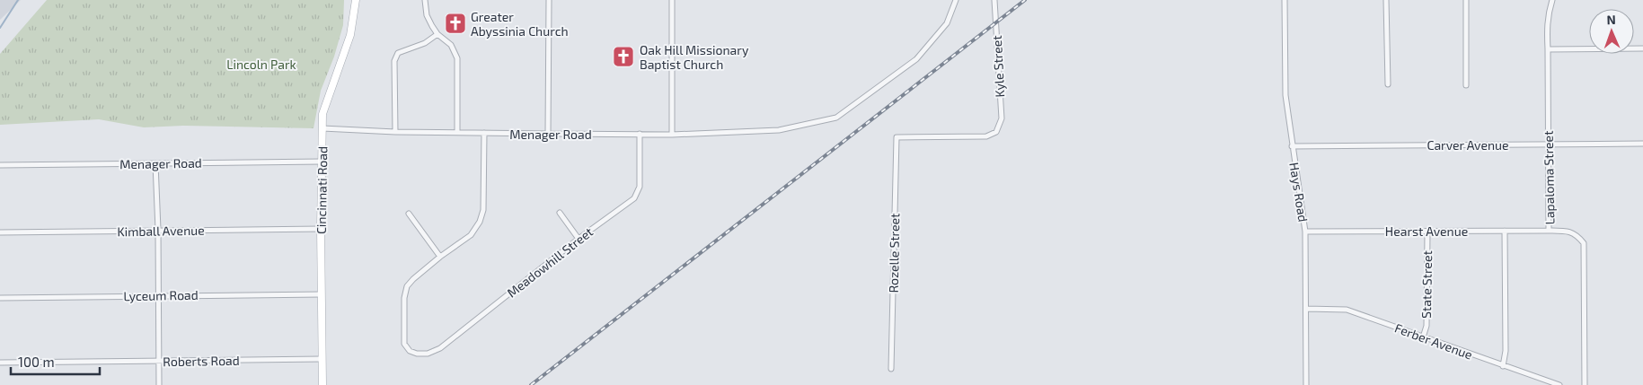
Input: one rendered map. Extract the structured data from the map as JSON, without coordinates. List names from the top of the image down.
{
  "streets": {
    "street": [
      "Kyle Street",
      "Menager Road",
      "Carver Avenue",
      "Lapaloma Street",
      "Cincinnati Road",
      "Hays Road",
      "Kimball Avenue",
      "Hearst Avenue",
      "Rozelle Street",
      "Meadowhill Street",
      "State Street",
      "Lyceum Road",
      "Ferber Avenue",
      "Roberts Road"
    ]
  },
  "crossings": [
    ["Kyle Street", "Rozelle Street"],
    ["Menager Road", "Cincinnati Road"],
    ["Menager Road", "Meadowhill Street"],
    ["Carver Avenue", "Lapaloma Street"],
    ["Carver Avenue", "Hays Road"],
    ["Lapaloma Street", "Hearst Avenue"],
    ["Cincinnati Road", "Kimball Avenue"],
    ["Cincinnati Road", "Lyceum Road"],
    ["Cincinnati Road", "Roberts Road"],
    ["Hays Road", "Hearst Avenue"],
    ["Hays Road", "Ferber Avenue"],
    ["Hearst Avenue", "State Street"],
    ["State Street", "Ferber Avenue"]
  ],
  "parks": ["Lincoln Park"],
  "places": {
    "church": ["Greater Abyssinia Church", "Oak Hill Missionary Baptist Church"]
  },
  "scale_bar": "100 m",
  "north": "top"
}
